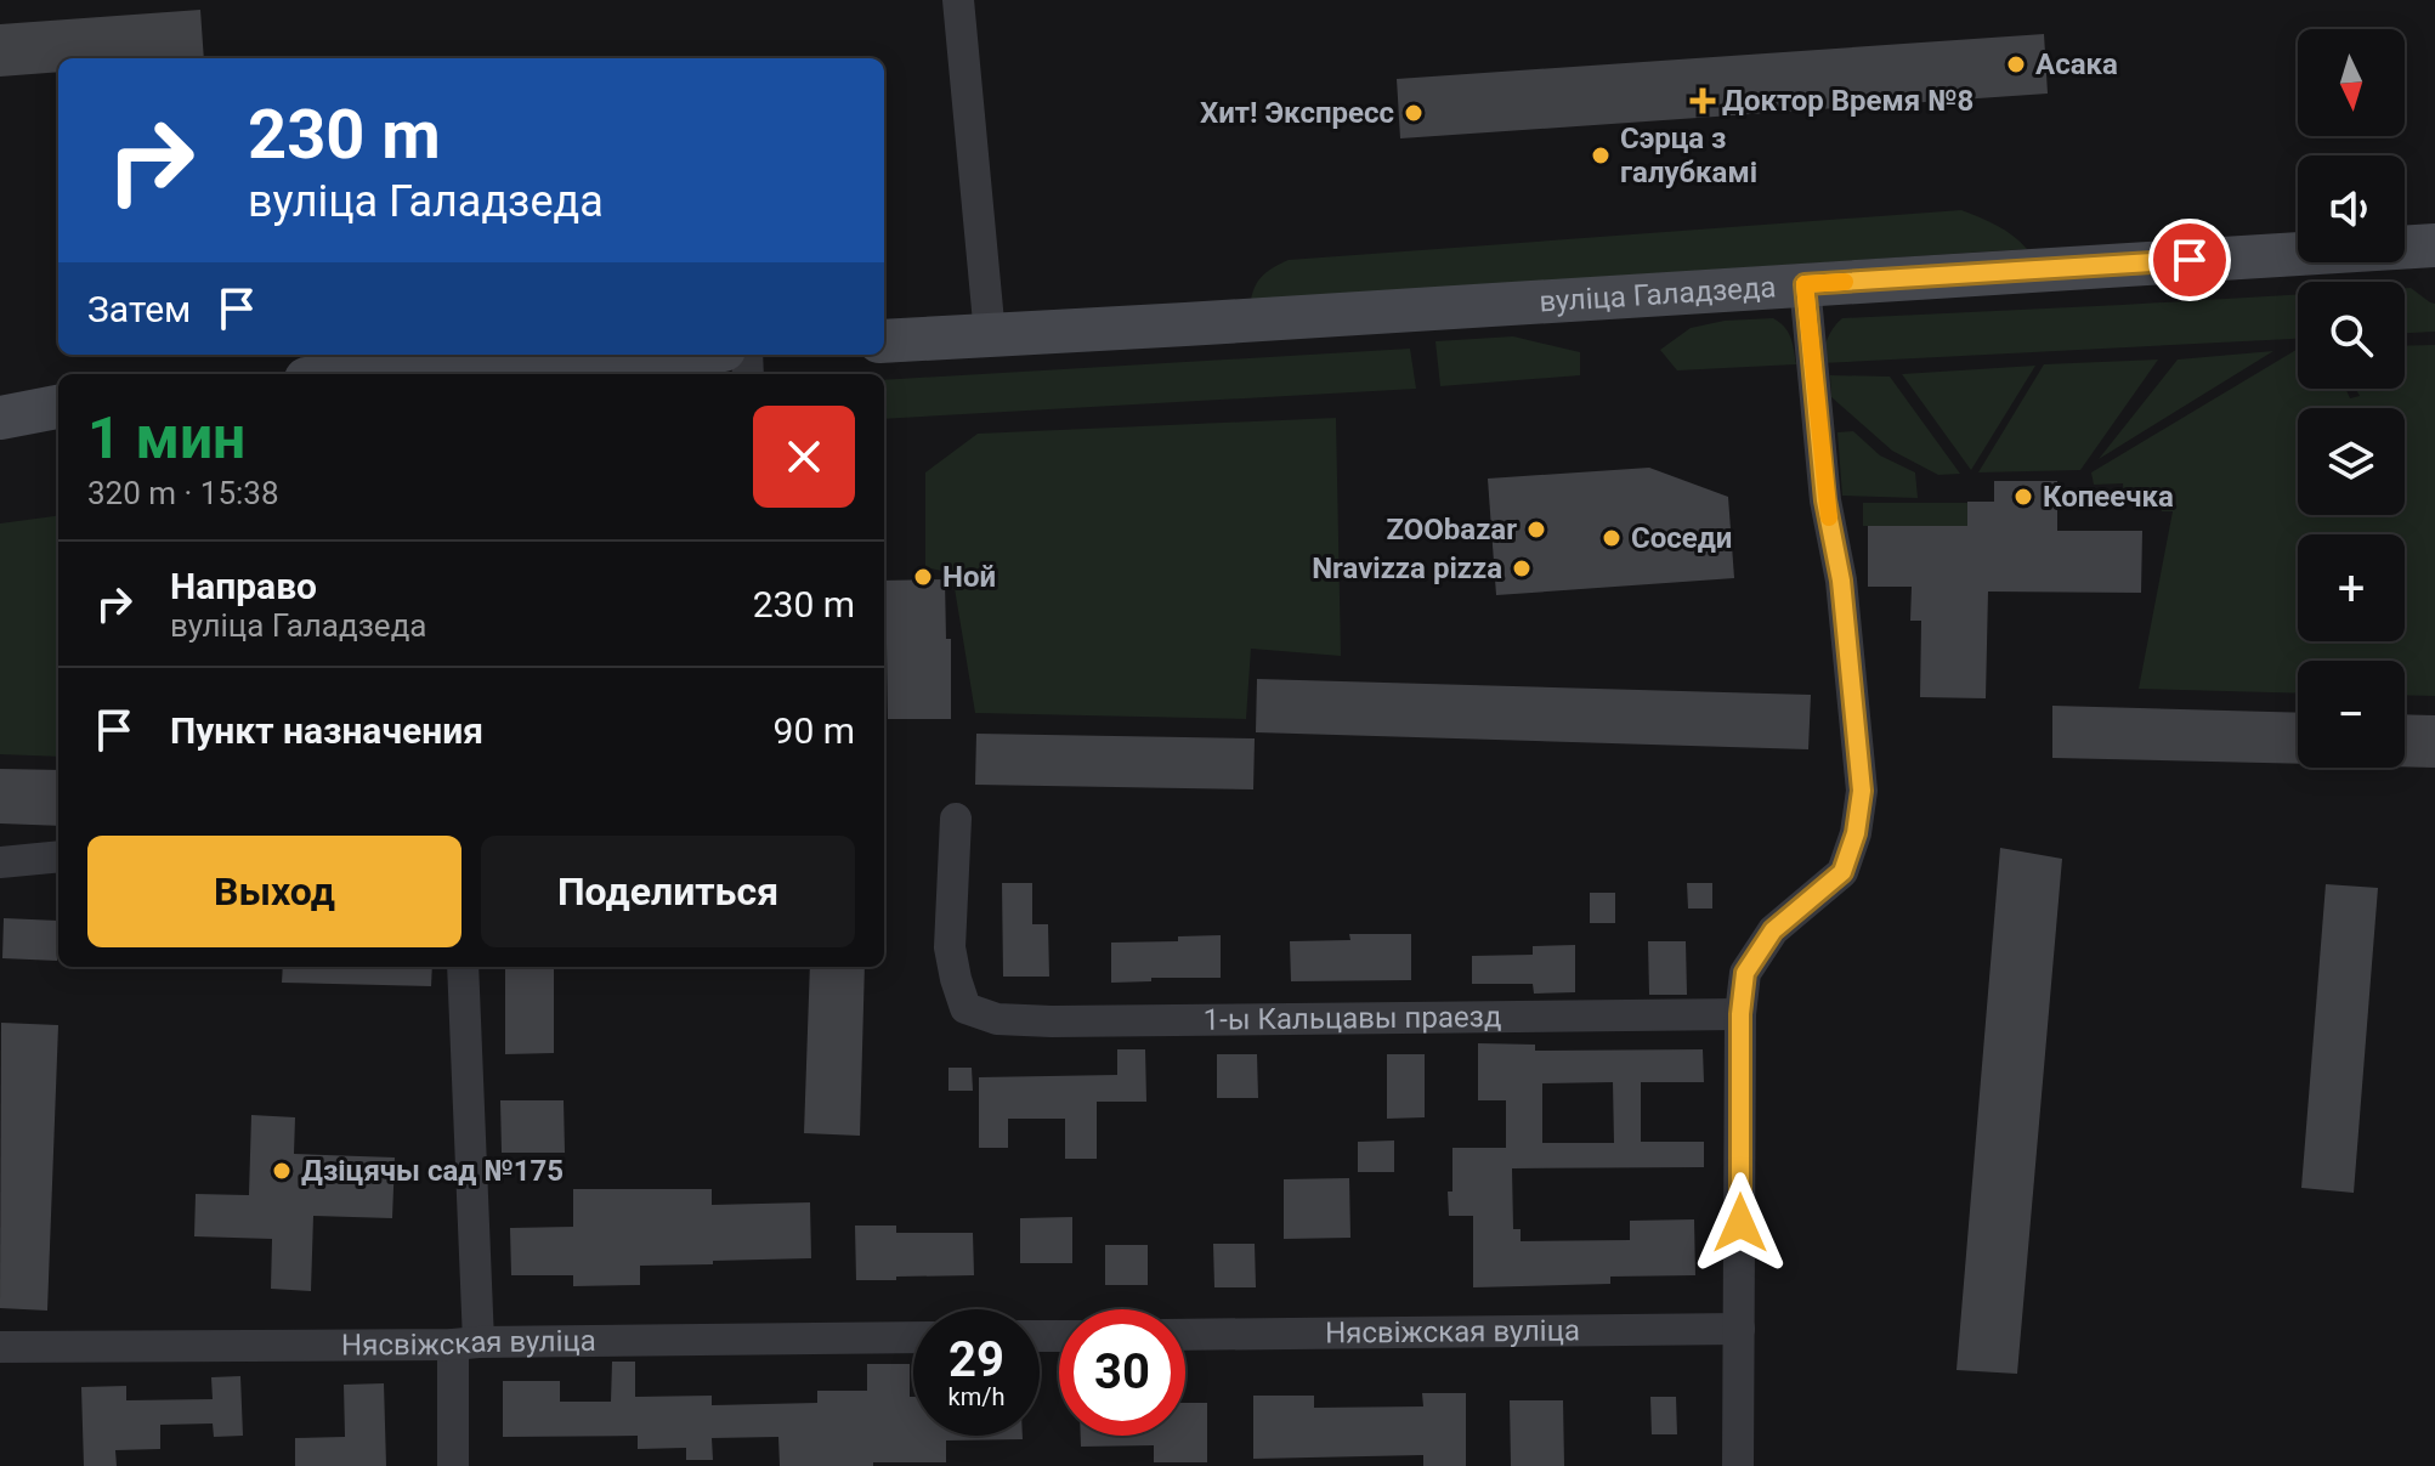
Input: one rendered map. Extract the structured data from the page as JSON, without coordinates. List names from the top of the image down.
{
  "streets": {
    "main road": ["вуліца Галадзеда"],
    "street": ["1-ы Кальцавы праезд", "Нясвіжская вуліца"]
  },
  "places": {
    "other": [
      "Асака",
      "Хит! Экспресс",
      "Сэрца з галубкамі",
      "Копеечка",
      "ZOObazar",
      "Соседи",
      "Nravizza pizza",
      "Ной",
      "Дзіцячы сад №175"
    ],
    "health": ["Доктор Время №8"]
  },
  "north": "bottom",
  "page": {
    "map_buttons": ["+", "−"],
    "turn": ["230 m", "вуліца Галадзеда"],
    "then": "Затем",
    "heading": ["1 мин", "320 m · 15:38"],
    "list": [
      {
        "name": "Направо",
        "note": "вуліца Галадзеда",
        "value": "230 m"
      },
      {
        "name": "Пункт назначения",
        "value": "90 m"
      }
    ],
    "buttons": ["Выход", "Поделиться"],
    "speed": "29 km/h",
    "limit": "30"
  }
}
